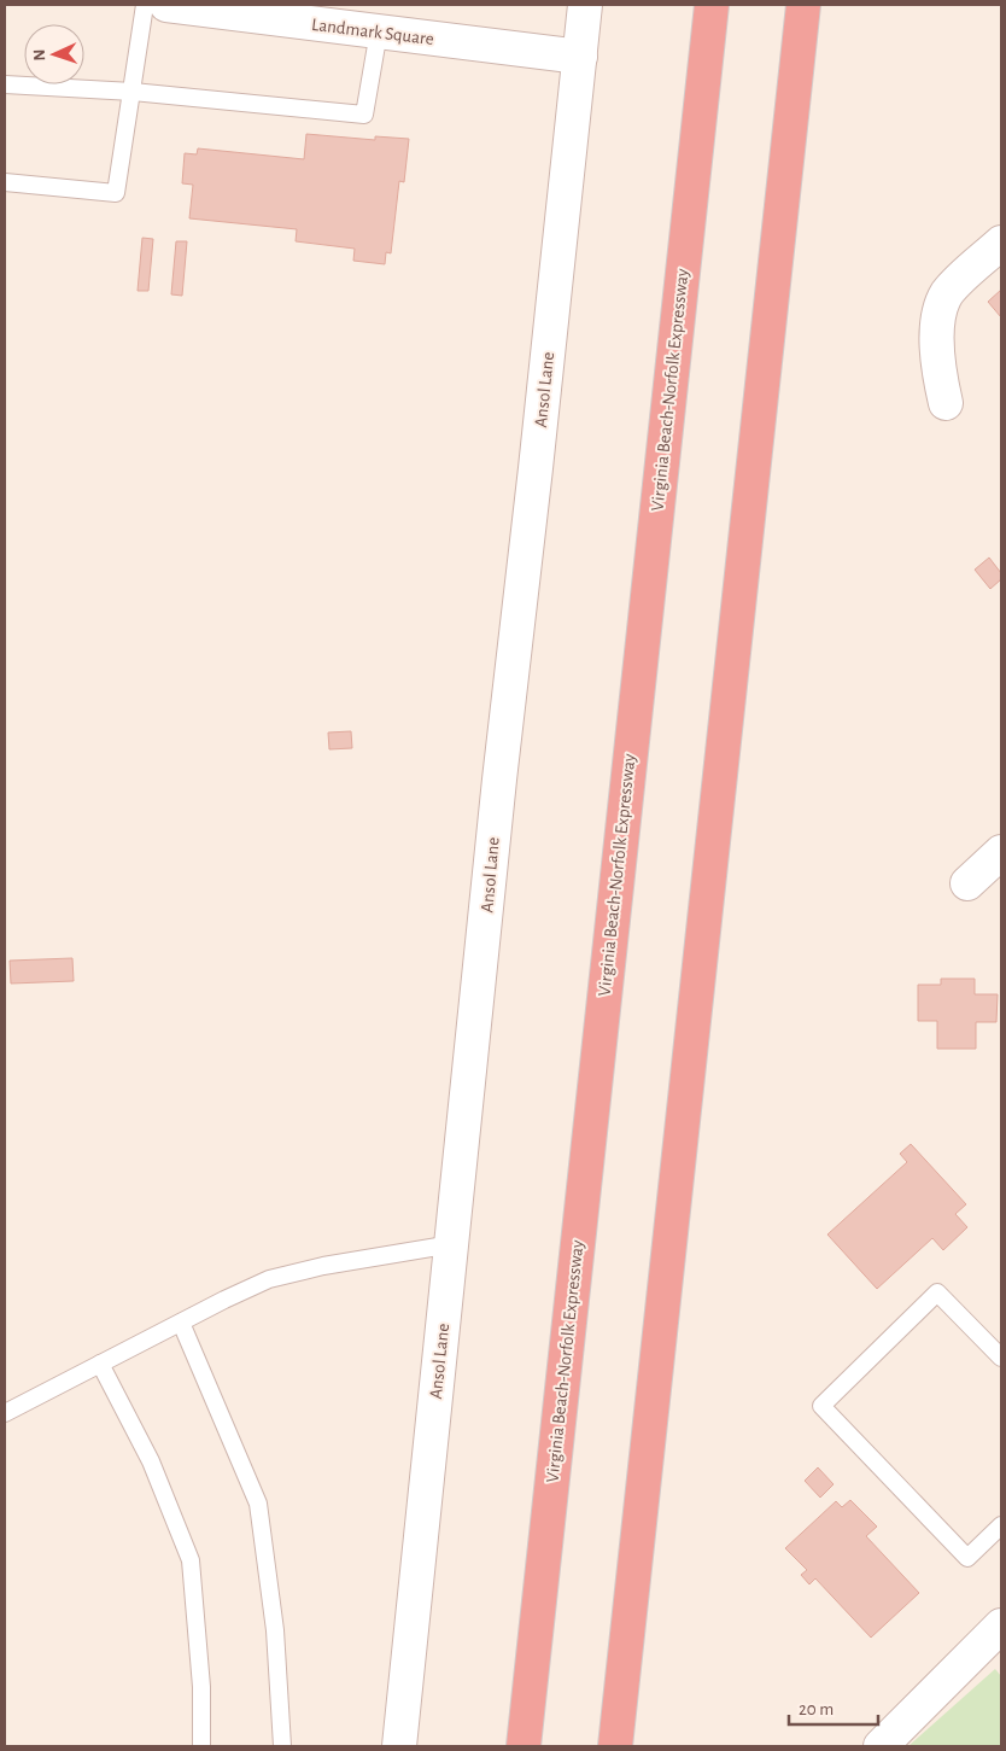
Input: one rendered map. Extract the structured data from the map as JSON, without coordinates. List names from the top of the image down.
{
  "streets": {
    "highway": ["Virginia Beach-Norfolk Expressway"],
    "street": ["Landmark Square", "Ansol Lane"]
  },
  "crossings": [
    ["Landmark Square", "Ansol Lane"]
  ],
  "scale_bar": "20 m",
  "north": "left"
}
